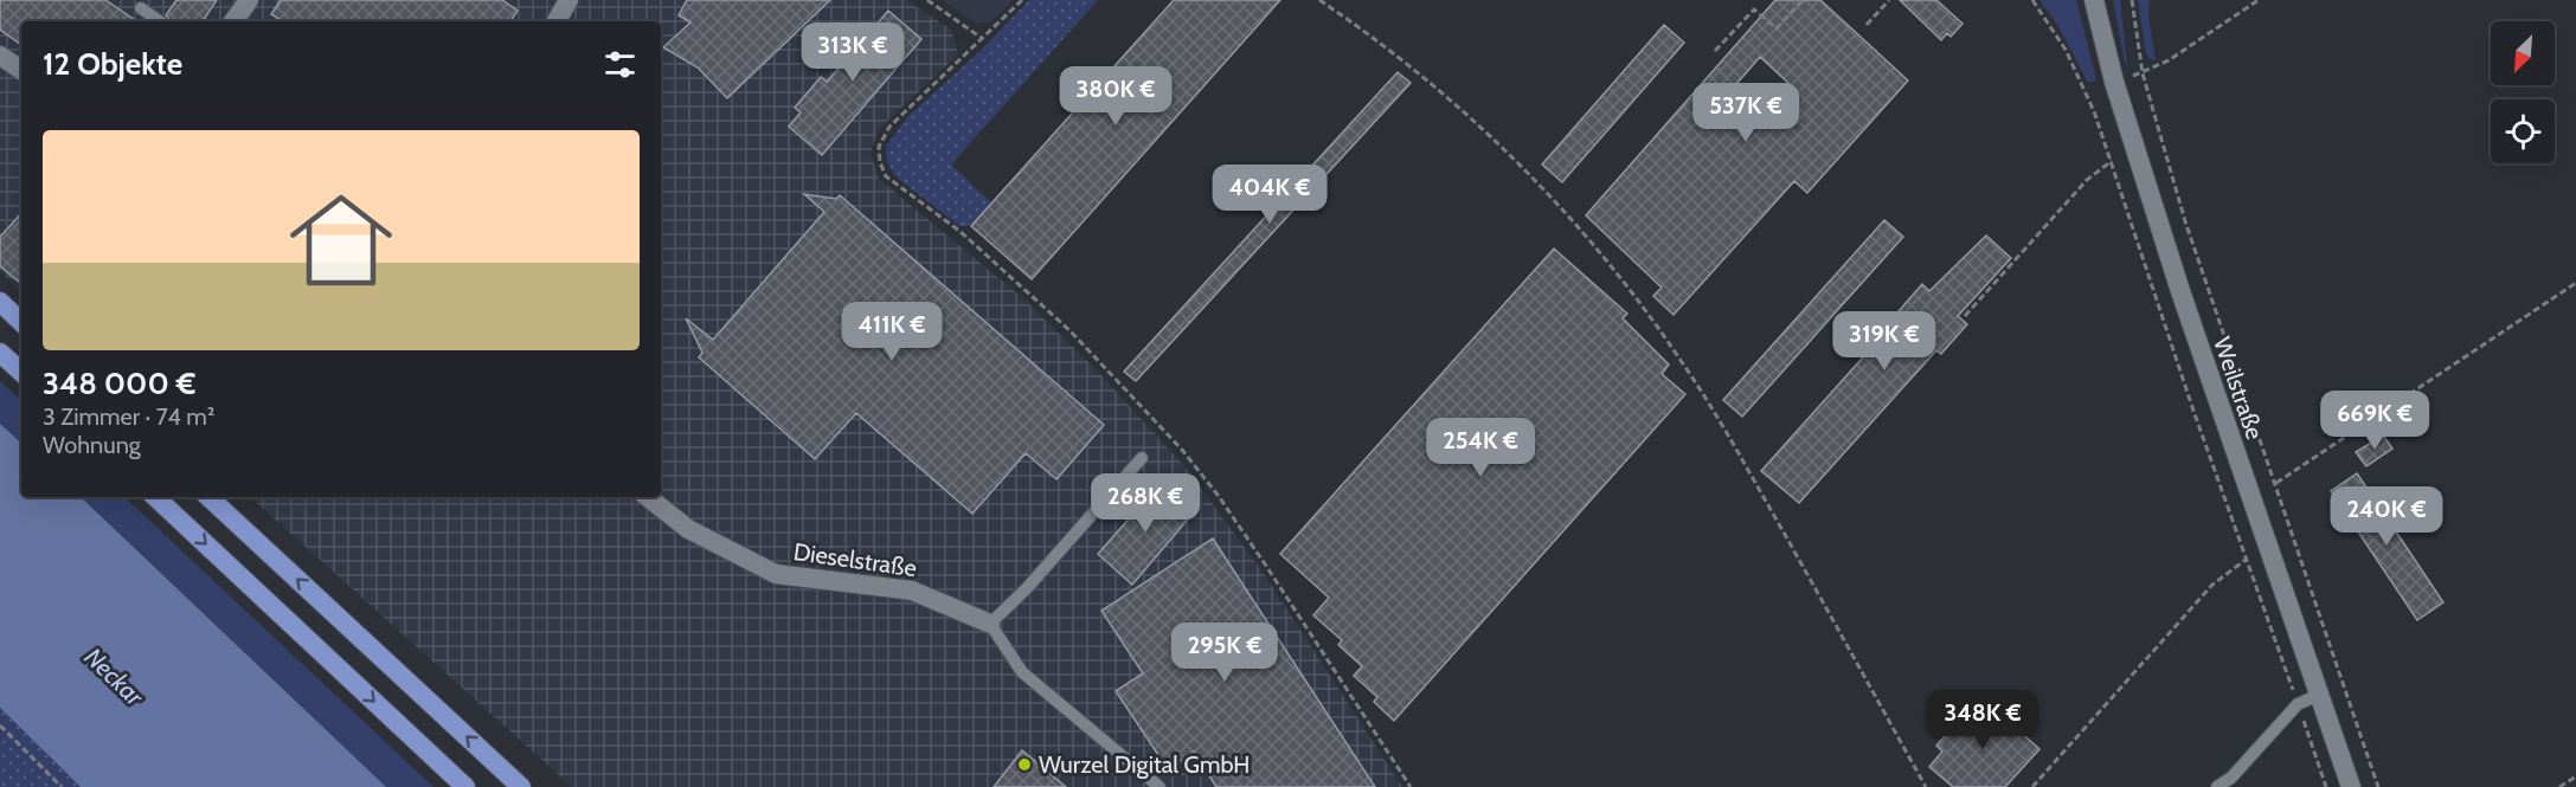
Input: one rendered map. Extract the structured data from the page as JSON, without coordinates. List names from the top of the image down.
{
  "streets": {
    "main road": ["Weilstraße", "Dieselstraße"]
  },
  "water": ["Neckar"],
  "places": ["Wurzel Digital GmbH"],
  "north": "bottom left",
  "page": {
    "heading": "12 Objekte",
    "price": [
      "313K €",
      "380K €",
      "537K €",
      "404K €",
      "411K €",
      "319K €",
      "669K €",
      "254K €",
      "268K €",
      "240K €",
      "295K €",
      "348K €"
    ],
    "list": [
      {
        "name": "348 000 €",
        "note": "3 Zimmer · 74 m² · Wohnung"
      }
    ]
  }
}
